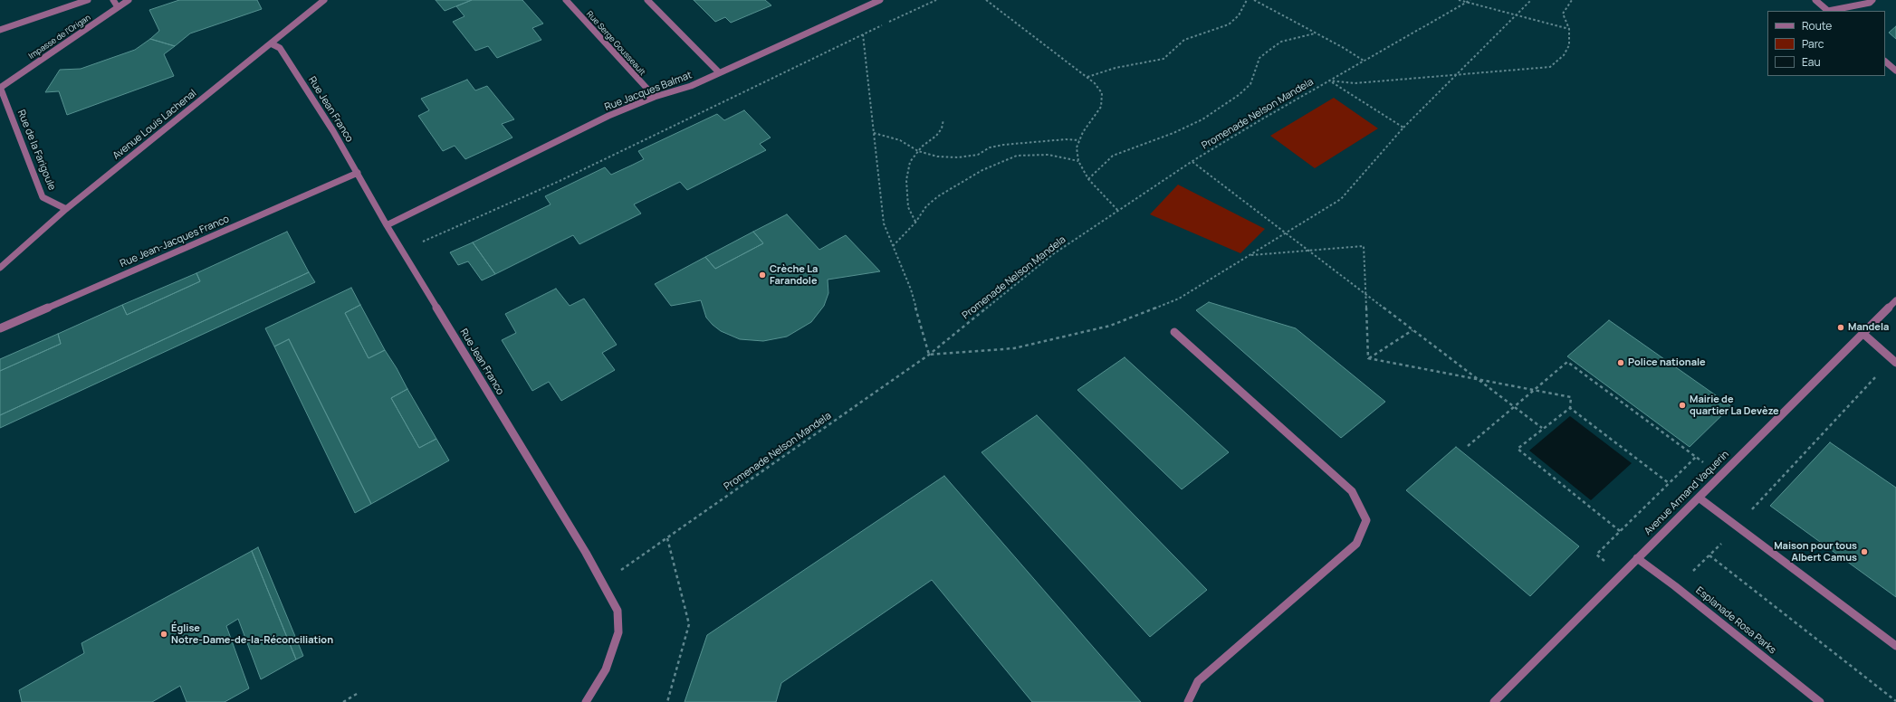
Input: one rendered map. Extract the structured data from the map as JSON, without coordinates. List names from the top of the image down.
{
  "streets": {
    "street": [
      "Impasse de l'Origan",
      "Rue Serge Gousseault",
      "Rue Jacques Balmat",
      "Rue Jean Franco",
      "Avenue Louis Lachenal",
      "Rue de la Farigoule",
      "Rue Jean-Jacques Franco",
      "Avenue Armand Vaquerin",
      "Esplanade Rosa Parks"
    ],
    "path": ["Promenade Nelson Mandela"]
  },
  "crossings": [
    ["Impasse de l'Origan", "Rue de la Farigoule"],
    ["Rue Serge Gousseault", "Rue Jacques Balmat"],
    ["Rue Jacques Balmat", "Rue Jean Franco"],
    ["Rue Jean Franco", "Promenade Nelson Mandela"],
    ["Rue Jean Franco", "Avenue Louis Lachenal"],
    ["Rue Jean Franco", "Rue Jean-Jacques Franco"],
    ["Avenue Louis Lachenal", "Rue de la Farigoule"],
    ["Avenue Armand Vaquerin", "Esplanade Rosa Parks"]
  ],
  "places": [
    "Crèche La Farandole",
    "Mandela",
    "Police nationale",
    "Mairie de quartier La Devèze",
    "Maison pour tous Albert Camus",
    "Église Notre-Dame-de-la-Réconciliation"
  ],
  "legend": ["Route", "Parc", "Eau"]
}
